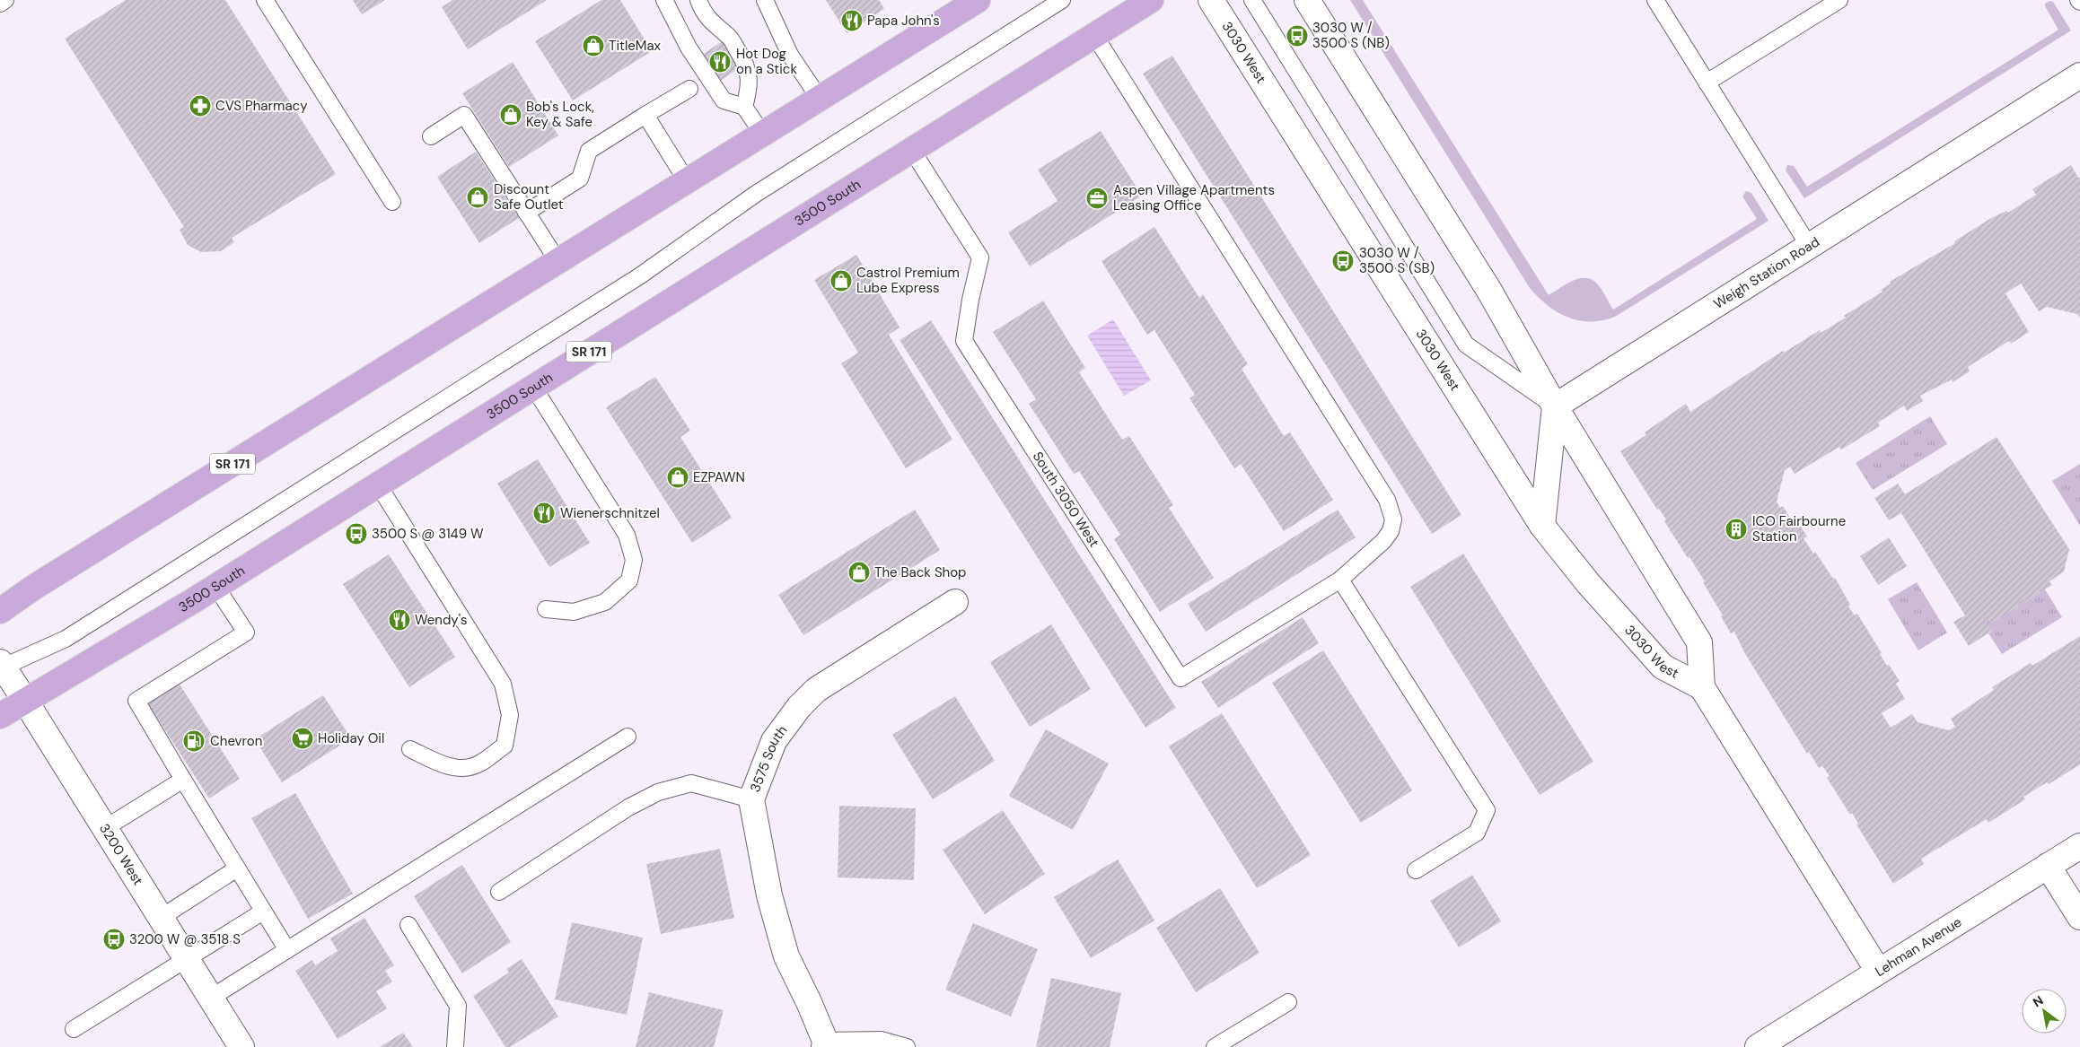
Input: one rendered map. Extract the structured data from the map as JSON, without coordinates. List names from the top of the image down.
{
  "streets": {
    "main road": ["3500 South", "SR 171"],
    "street": [
      "3030 West",
      "Weigh Station Road",
      "3575 South",
      "3200 West",
      "Lehman Avenue"
    ],
    "lane": ["South 3050 West"]
  },
  "crossings": [
    ["3030 West", "Weigh Station Road"],
    ["3030 West", "Lehman Avenue"],
    ["3500 South", "South 3050 West"],
    ["3500 South", "3200 West"]
  ],
  "places": {
    "restaurant": [
      "Papa John's",
      "Hot Dog on a Stick",
      "Wienerschnitzel",
      "Wendy's"
    ],
    "bus stop": [
      "3030 W / 3500 S (NB)",
      "3030 W / 3500 S (SB)",
      "3500 S @ 3149 W",
      "3200 W @ 3518 S"
    ],
    "shop": [
      "TitleMax",
      "Bob's Lock, Key & Safe",
      "Discount Safe Outlet",
      "Castrol Premium Lube Express",
      "EZPAWN",
      "The Back Shop"
    ],
    "pharmacy": ["CVS Pharmacy"],
    "office": ["Aspen Village Apartments Leasing Office"],
    "building": ["ICO Fairbourne Station"],
    "supermarket": ["Holiday Oil"],
    "fuel station": ["Chevron"]
  },
  "north": "top left"
}
